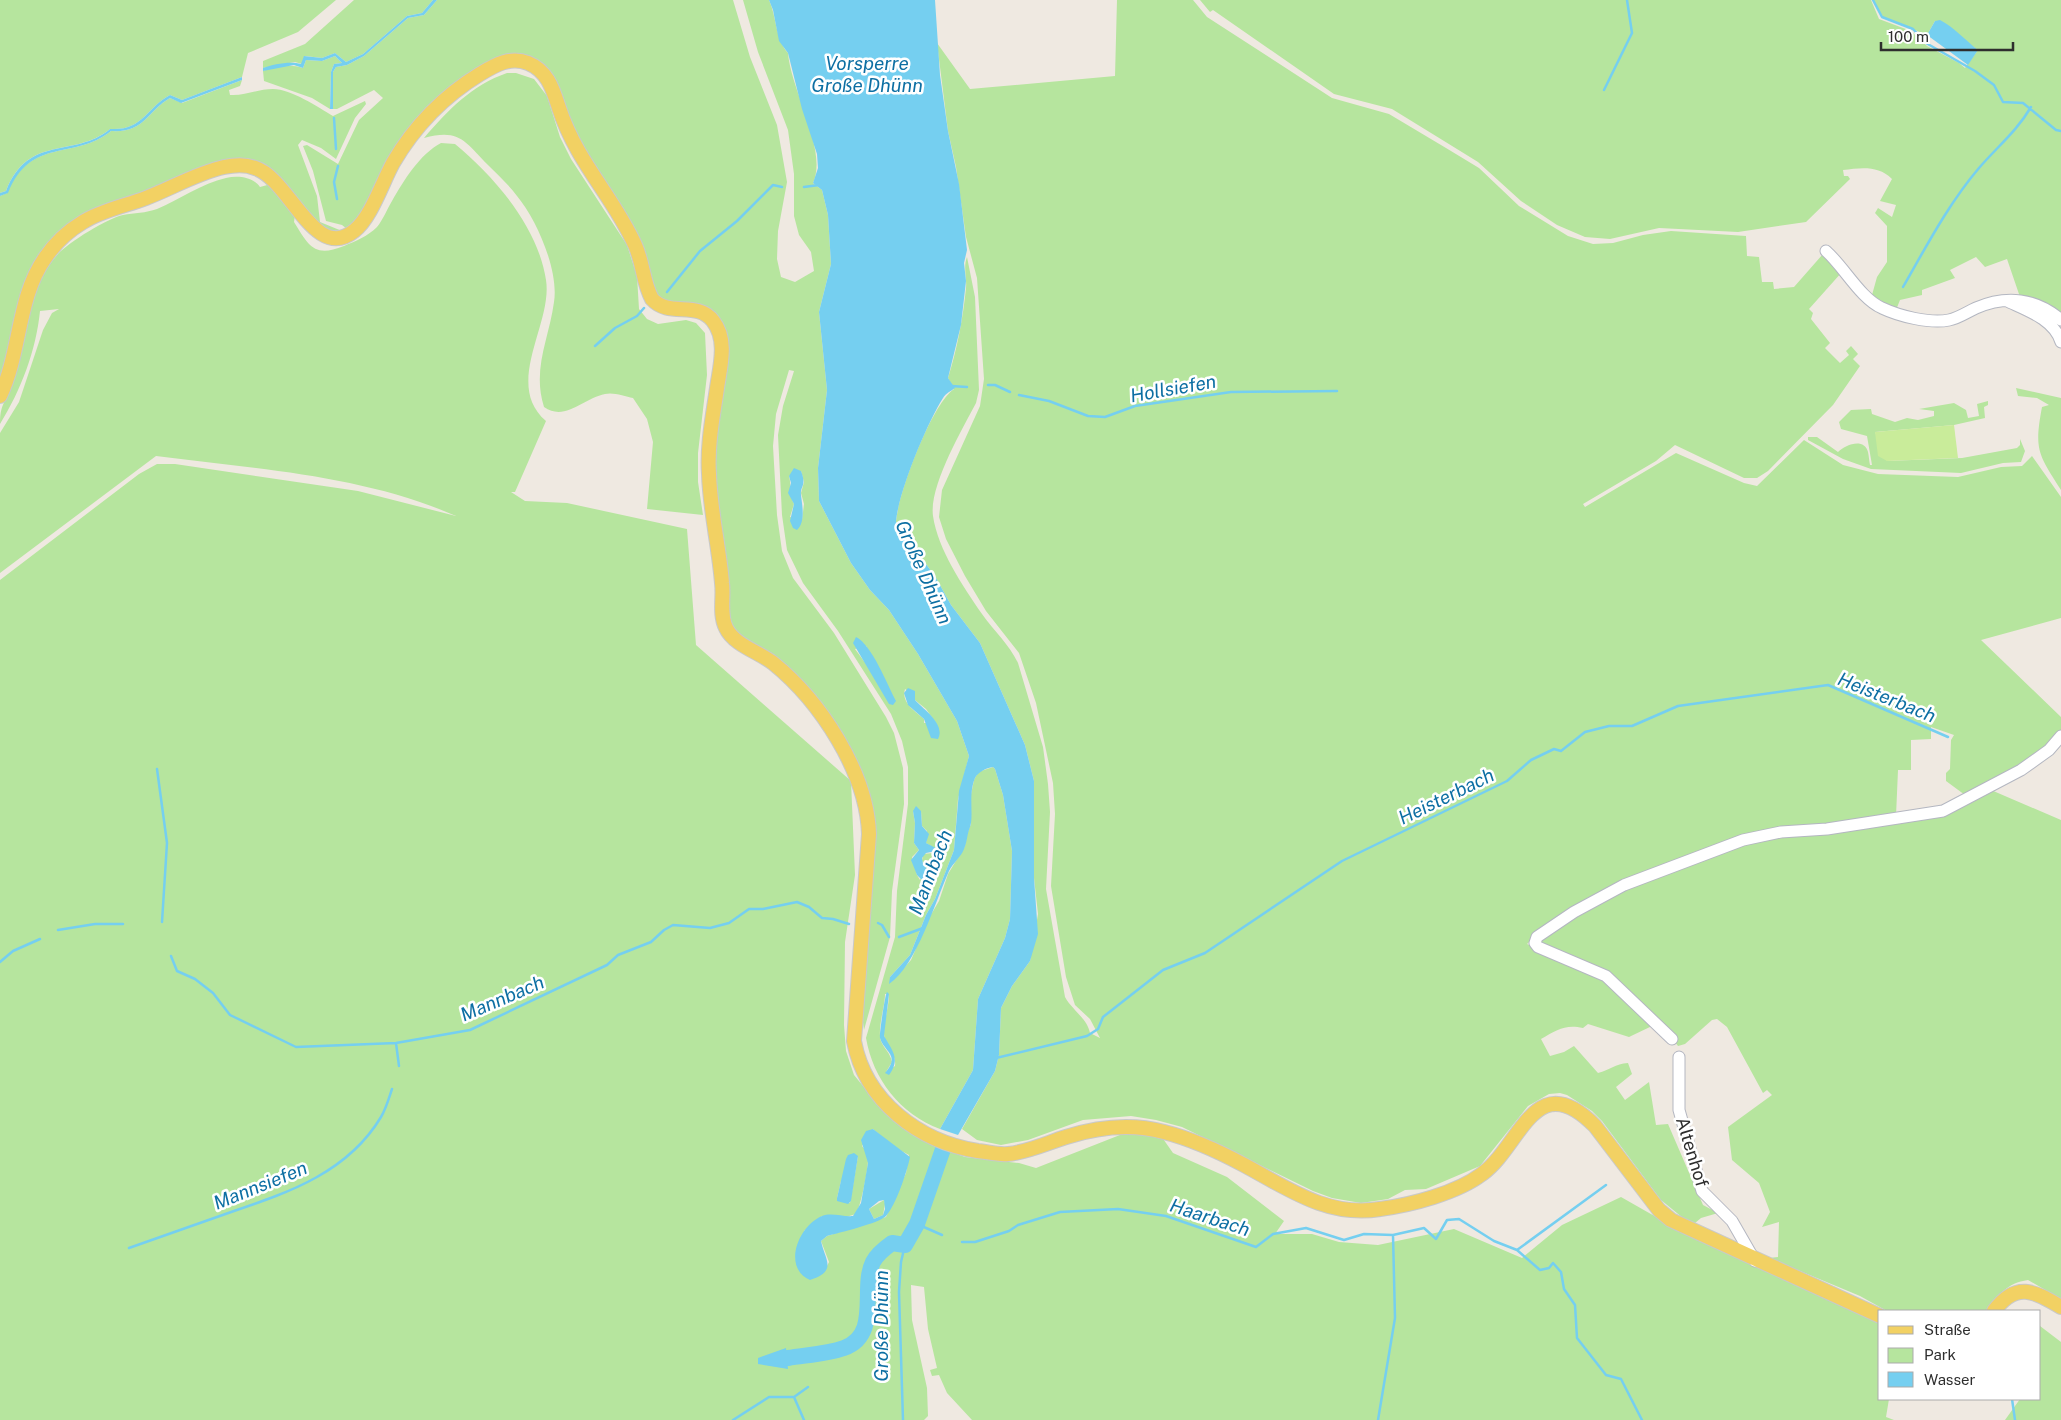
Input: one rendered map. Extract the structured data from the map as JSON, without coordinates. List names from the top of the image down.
{
  "streets": {
    "street": ["Altenhof"]
  },
  "water": [
    "Vorsperre Große Dhünn",
    "Hollsiefen",
    "Große Dhünn",
    "Heisterbach",
    "Mannbach",
    "Mannsiefen",
    "Haarbach"
  ],
  "legend": ["Straße", "Park", "Wasser"],
  "scale_bar": "100 m"
}
